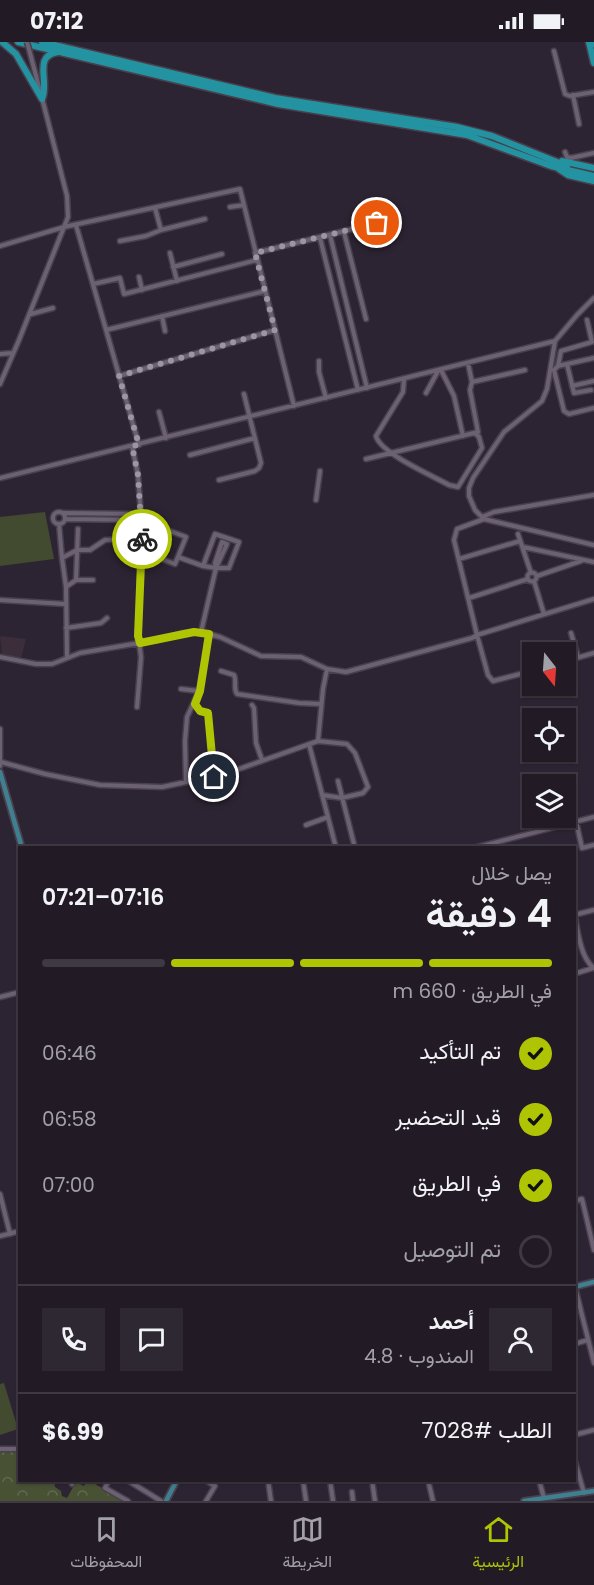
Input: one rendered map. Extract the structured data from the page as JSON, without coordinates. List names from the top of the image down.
{
  "north": "bottom",
  "page": {
    "status": "07:12",
    "heading": ["4 دقيقة", "يصل خلال", "07:16–07:21"],
    "panel": [
      "أحمد",
      "المندوب · 4.8",
      "الطلب #7028",
      "$6.99"
    ],
    "bar": "في الطريق · 660 m",
    "list": [
      ["تم التأكيد", "06:46"],
      ["قيد التحضير", "06:58"],
      ["في الطريق", "07:00"],
      "تم التوصيل"
    ],
    "tabs": ["الرئيسية", "الخريطة", "المحفوظات"]
  }
}
